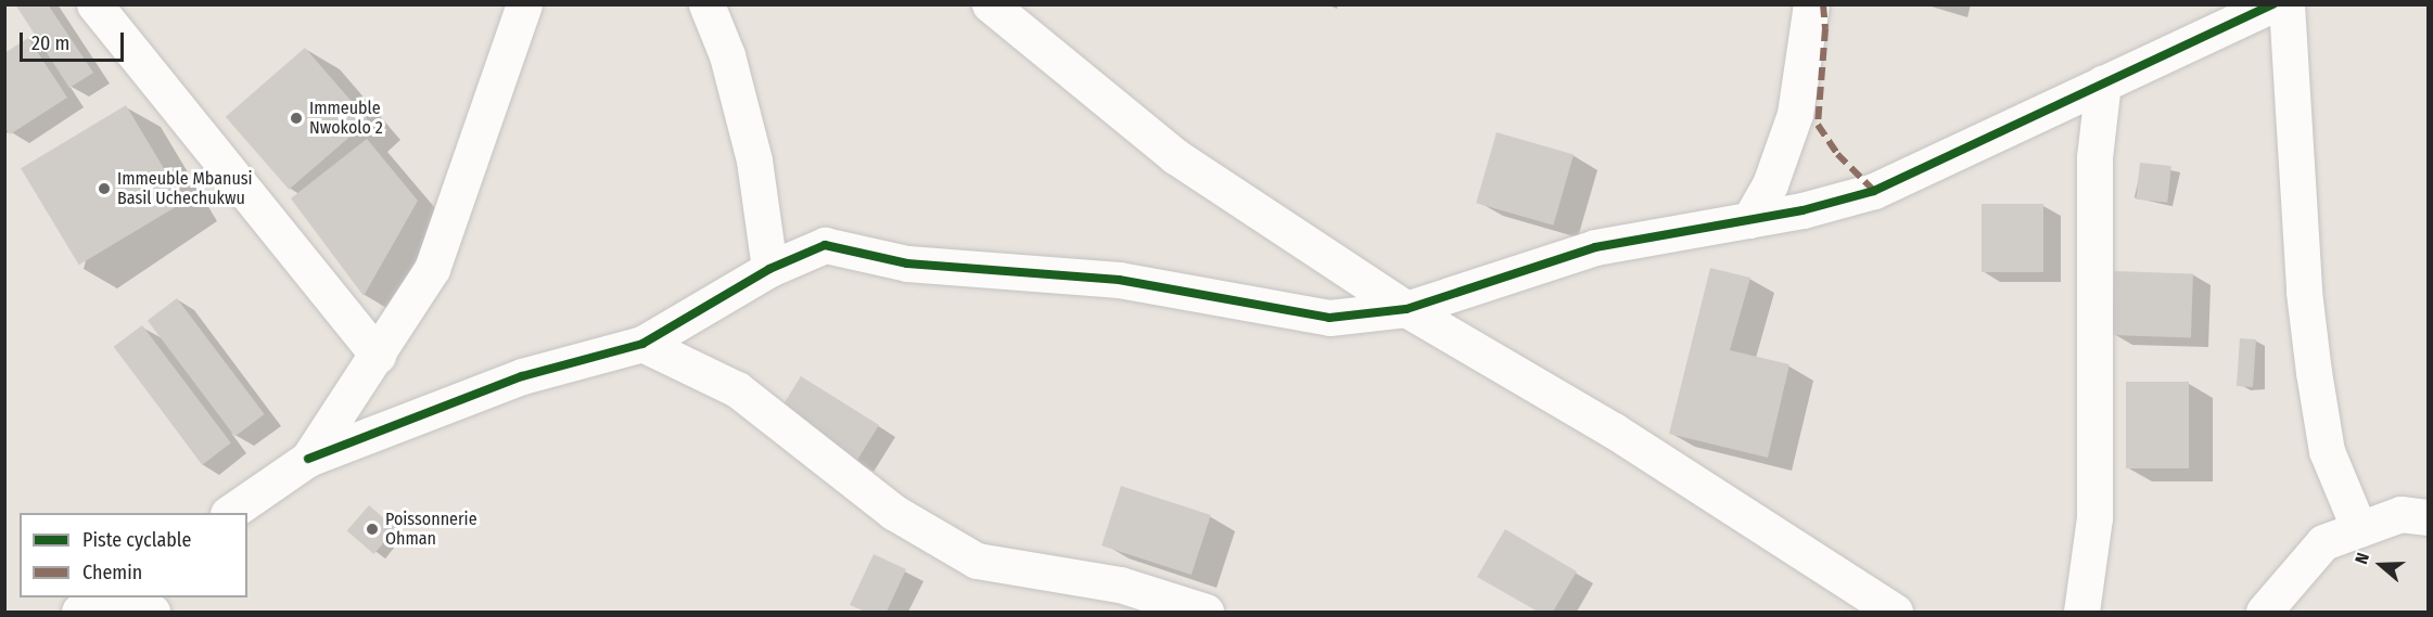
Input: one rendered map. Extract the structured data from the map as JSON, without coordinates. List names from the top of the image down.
{
  "places": ["Immeuble Nwokolo 2", "Immeuble Mbanusi Basil Uchechukwu", "Poissonnerie Ohman"],
  "legend": ["Piste cyclable", "Chemin"],
  "scale_bar": "20 m",
  "north": "left"
}
